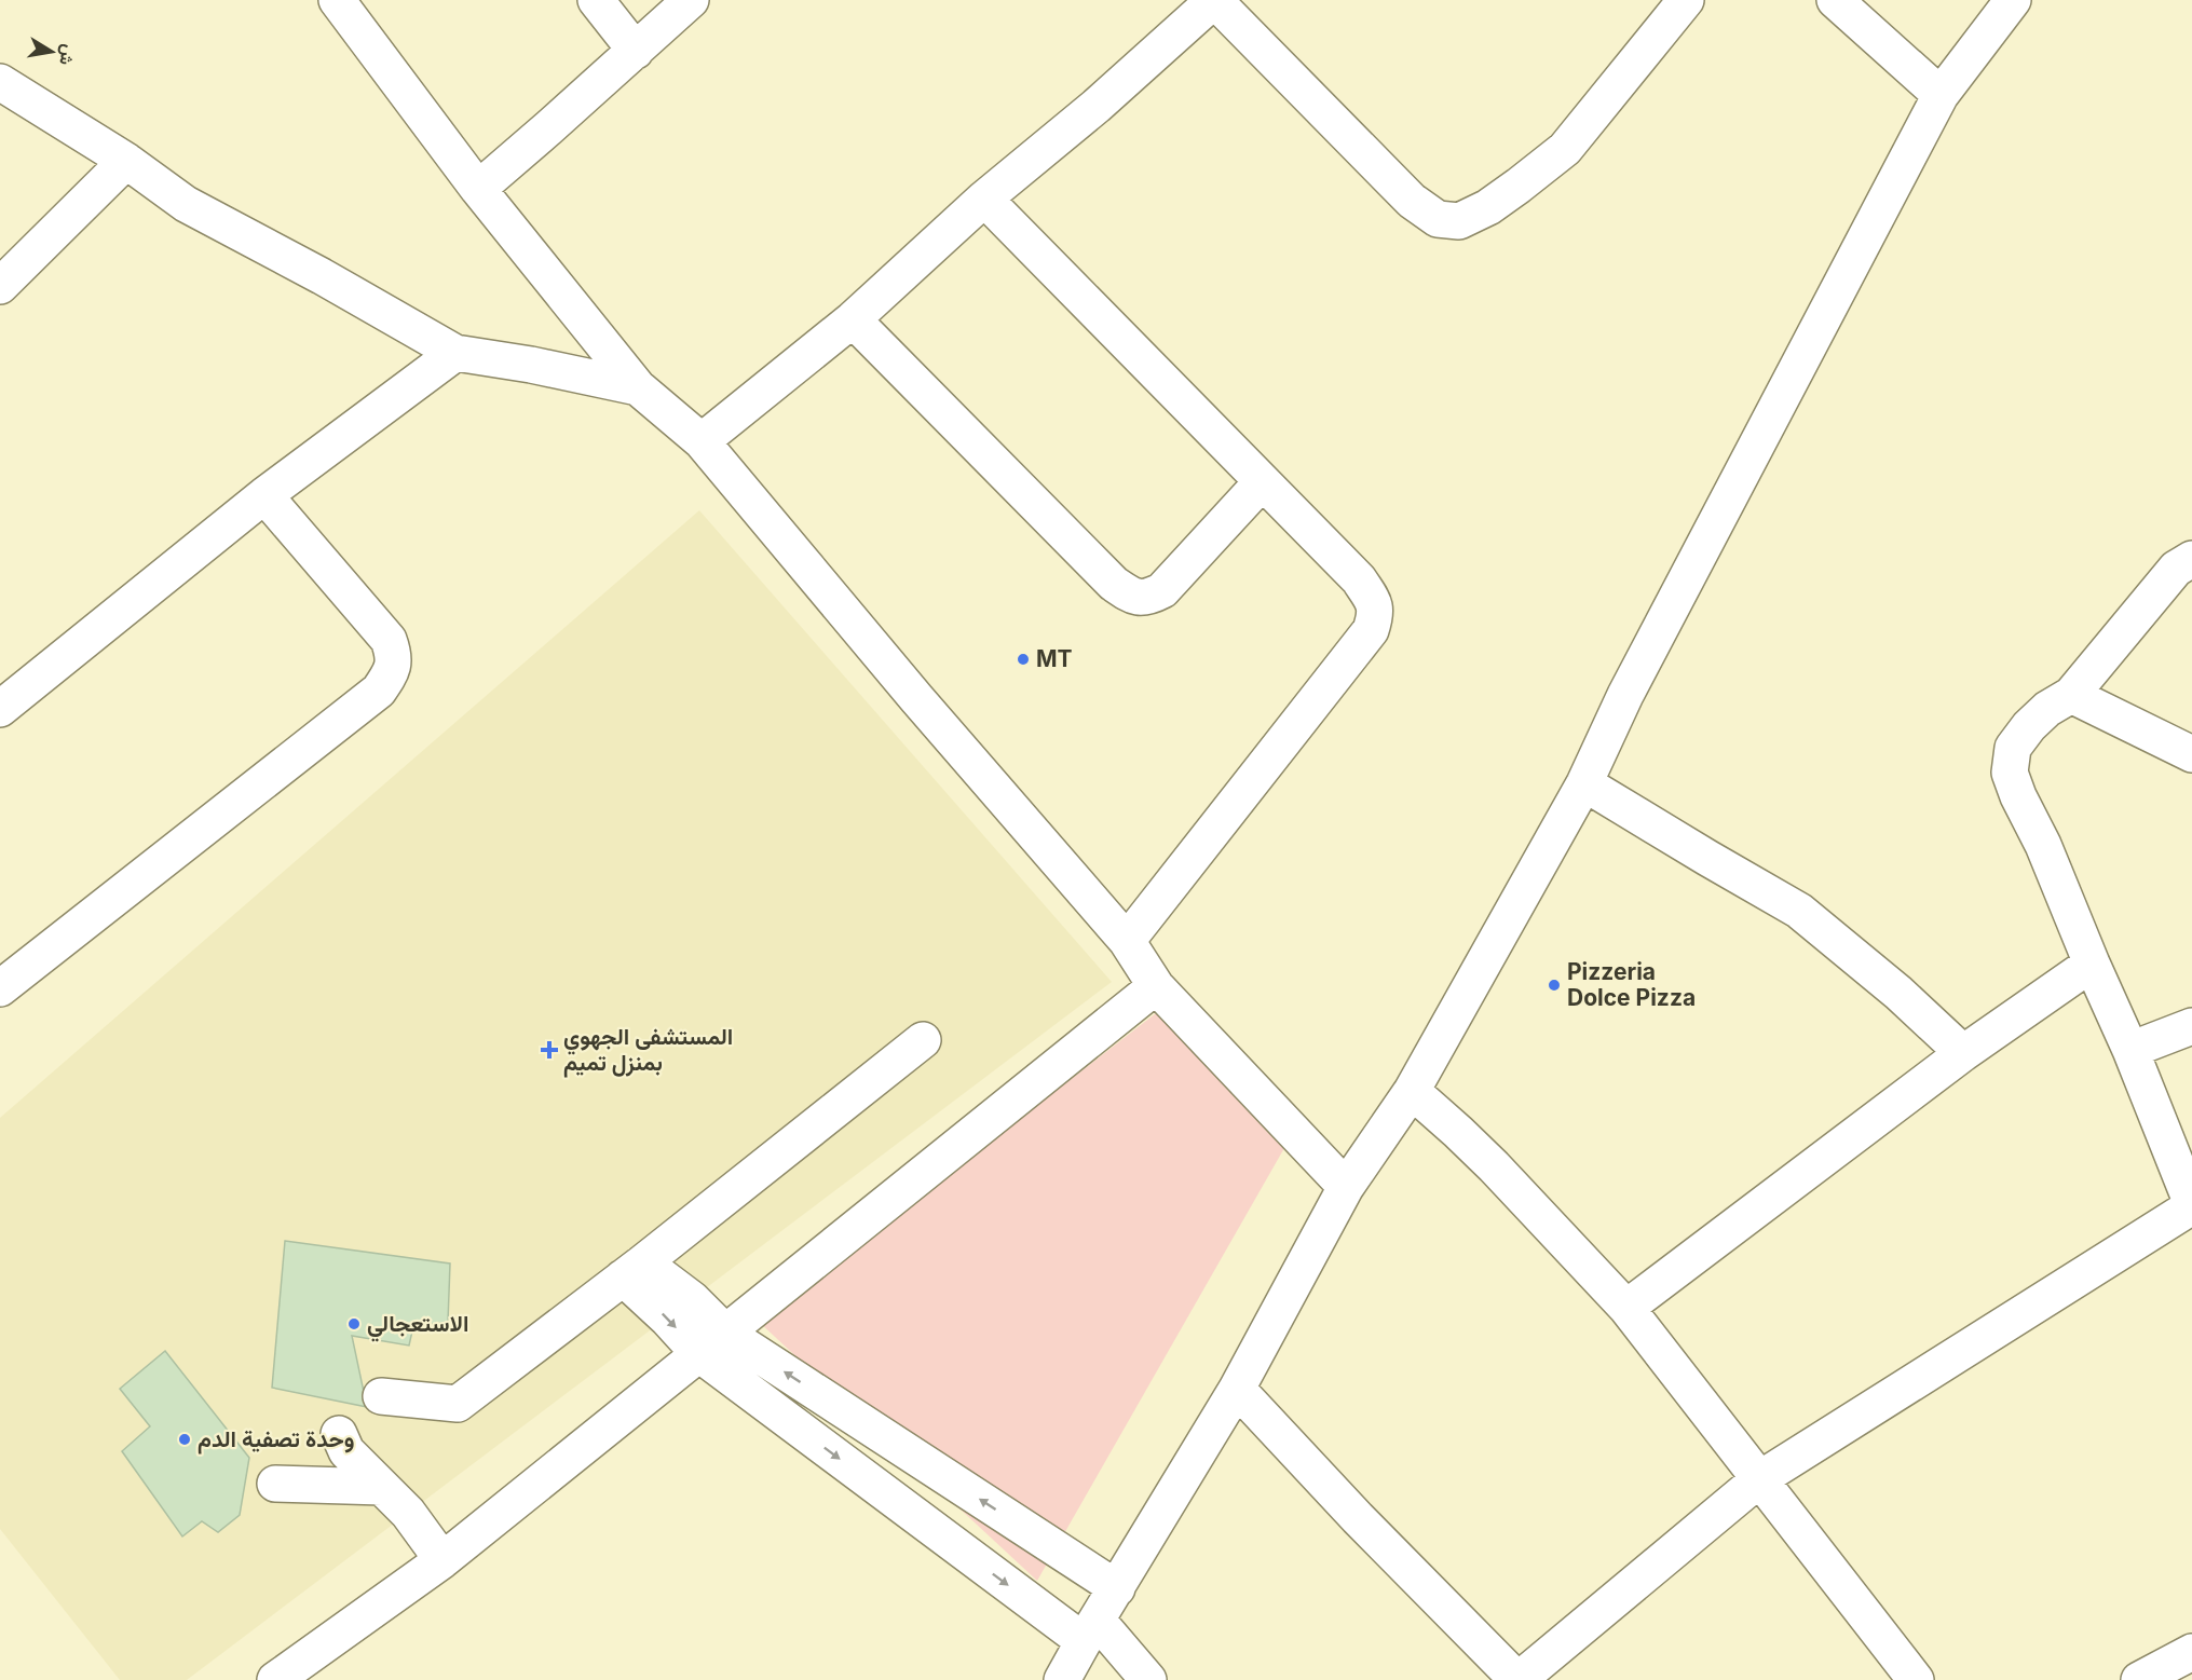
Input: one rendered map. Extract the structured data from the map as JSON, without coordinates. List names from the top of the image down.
{
  "places": {
    "other": [
      "MT",
      "Pizzeria Dolce Pizza",
      "الاستعجالي",
      "وحدة تصفية الدم"
    ],
    "health": ["المستشفى الجهوي بمنزل تميم"]
  },
  "north": "right"
}
